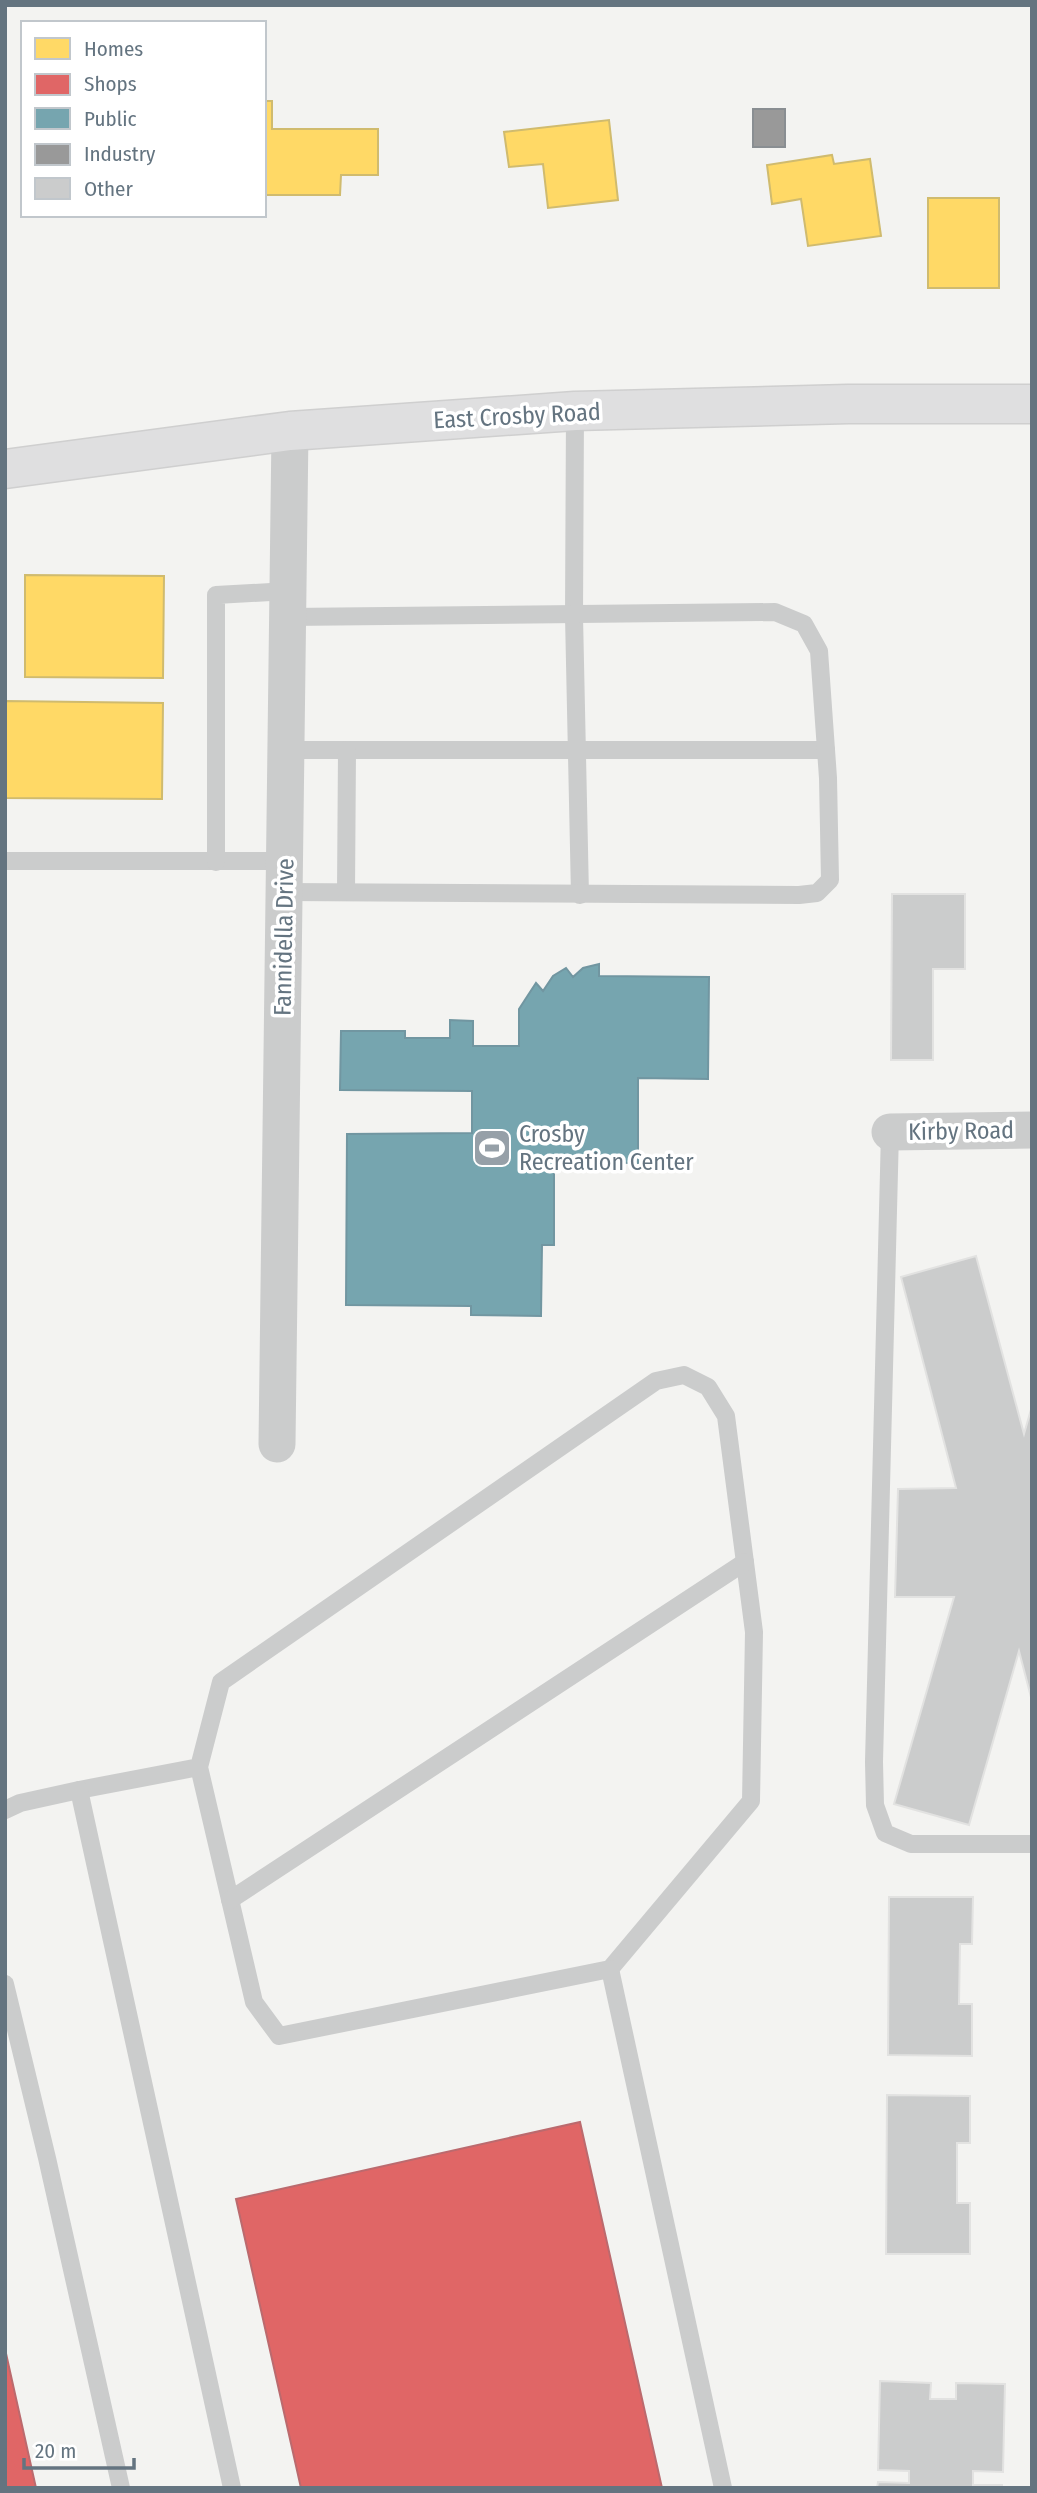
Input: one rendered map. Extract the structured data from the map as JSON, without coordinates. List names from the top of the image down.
{
  "streets": {
    "street": ["East Crosby Road", "Fannidella Drive", "Kirby Road"]
  },
  "crossings": [
    ["East Crosby Road", "Fannidella Drive"]
  ],
  "places": {
    "sports": ["Crosby Recreation Center"]
  },
  "legend": [
    "Homes",
    "Shops",
    "Public",
    "Industry",
    "Other"
  ],
  "scale_bar": "20 m"
}
